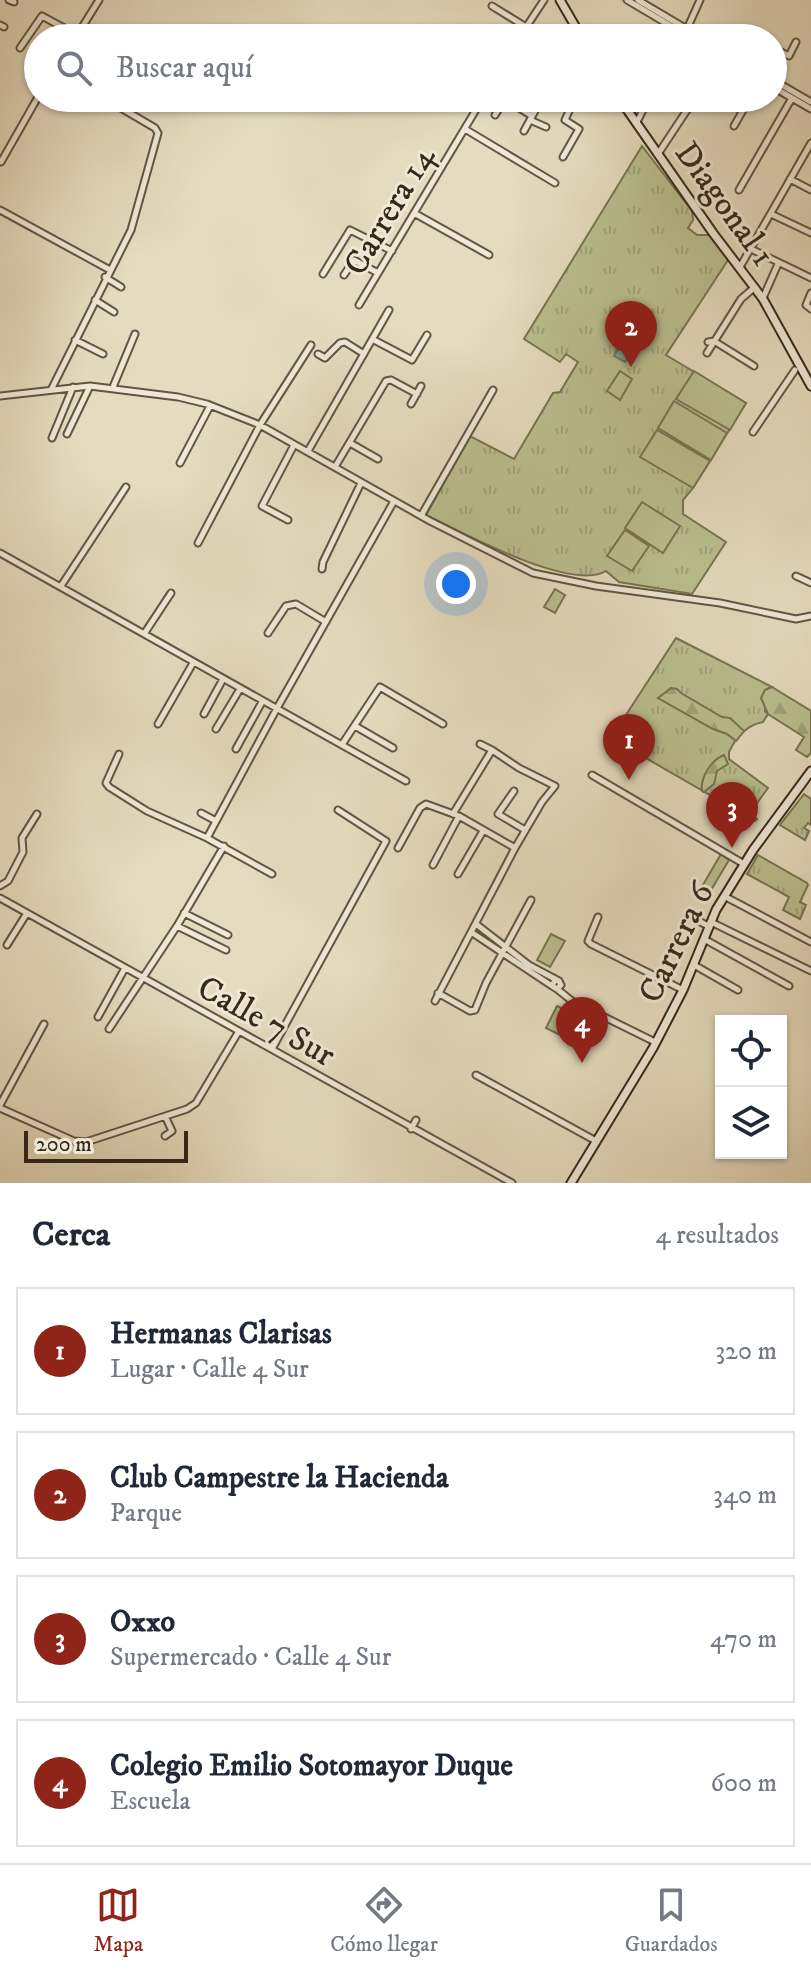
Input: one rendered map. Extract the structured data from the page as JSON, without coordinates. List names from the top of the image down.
{
  "streets": {
    "main road": ["Diagonal 1", "Carrera 6"],
    "street": ["Carrera 14", "Calle 7 Sur"]
  },
  "scale_bar": "200 m",
  "page": {
    "search": "Buscar aquí",
    "pins": [
      "2",
      "1",
      "3",
      "4"
    ],
    "scale": "200 m",
    "heading": ["Cerca", "4 resultados"],
    "list": [
      {
        "mark": "1",
        "name": "Hermanas Clarisas",
        "note": "Lugar · Calle 4 Sur",
        "value": "320 m"
      },
      {
        "mark": "2",
        "name": "Club Campestre la Hacienda",
        "note": "Parque",
        "value": "340 m"
      },
      {
        "mark": "3",
        "name": "Oxxo",
        "note": "Supermercado · Calle 4 Sur",
        "value": "470 m"
      },
      {
        "mark": "4",
        "name": "Colegio Emilio Sotomayor Duque",
        "note": "Escuela",
        "value": "600 m"
      }
    ],
    "nav": ["Mapa", "Cómo llegar", "Guardados"]
  }
}
